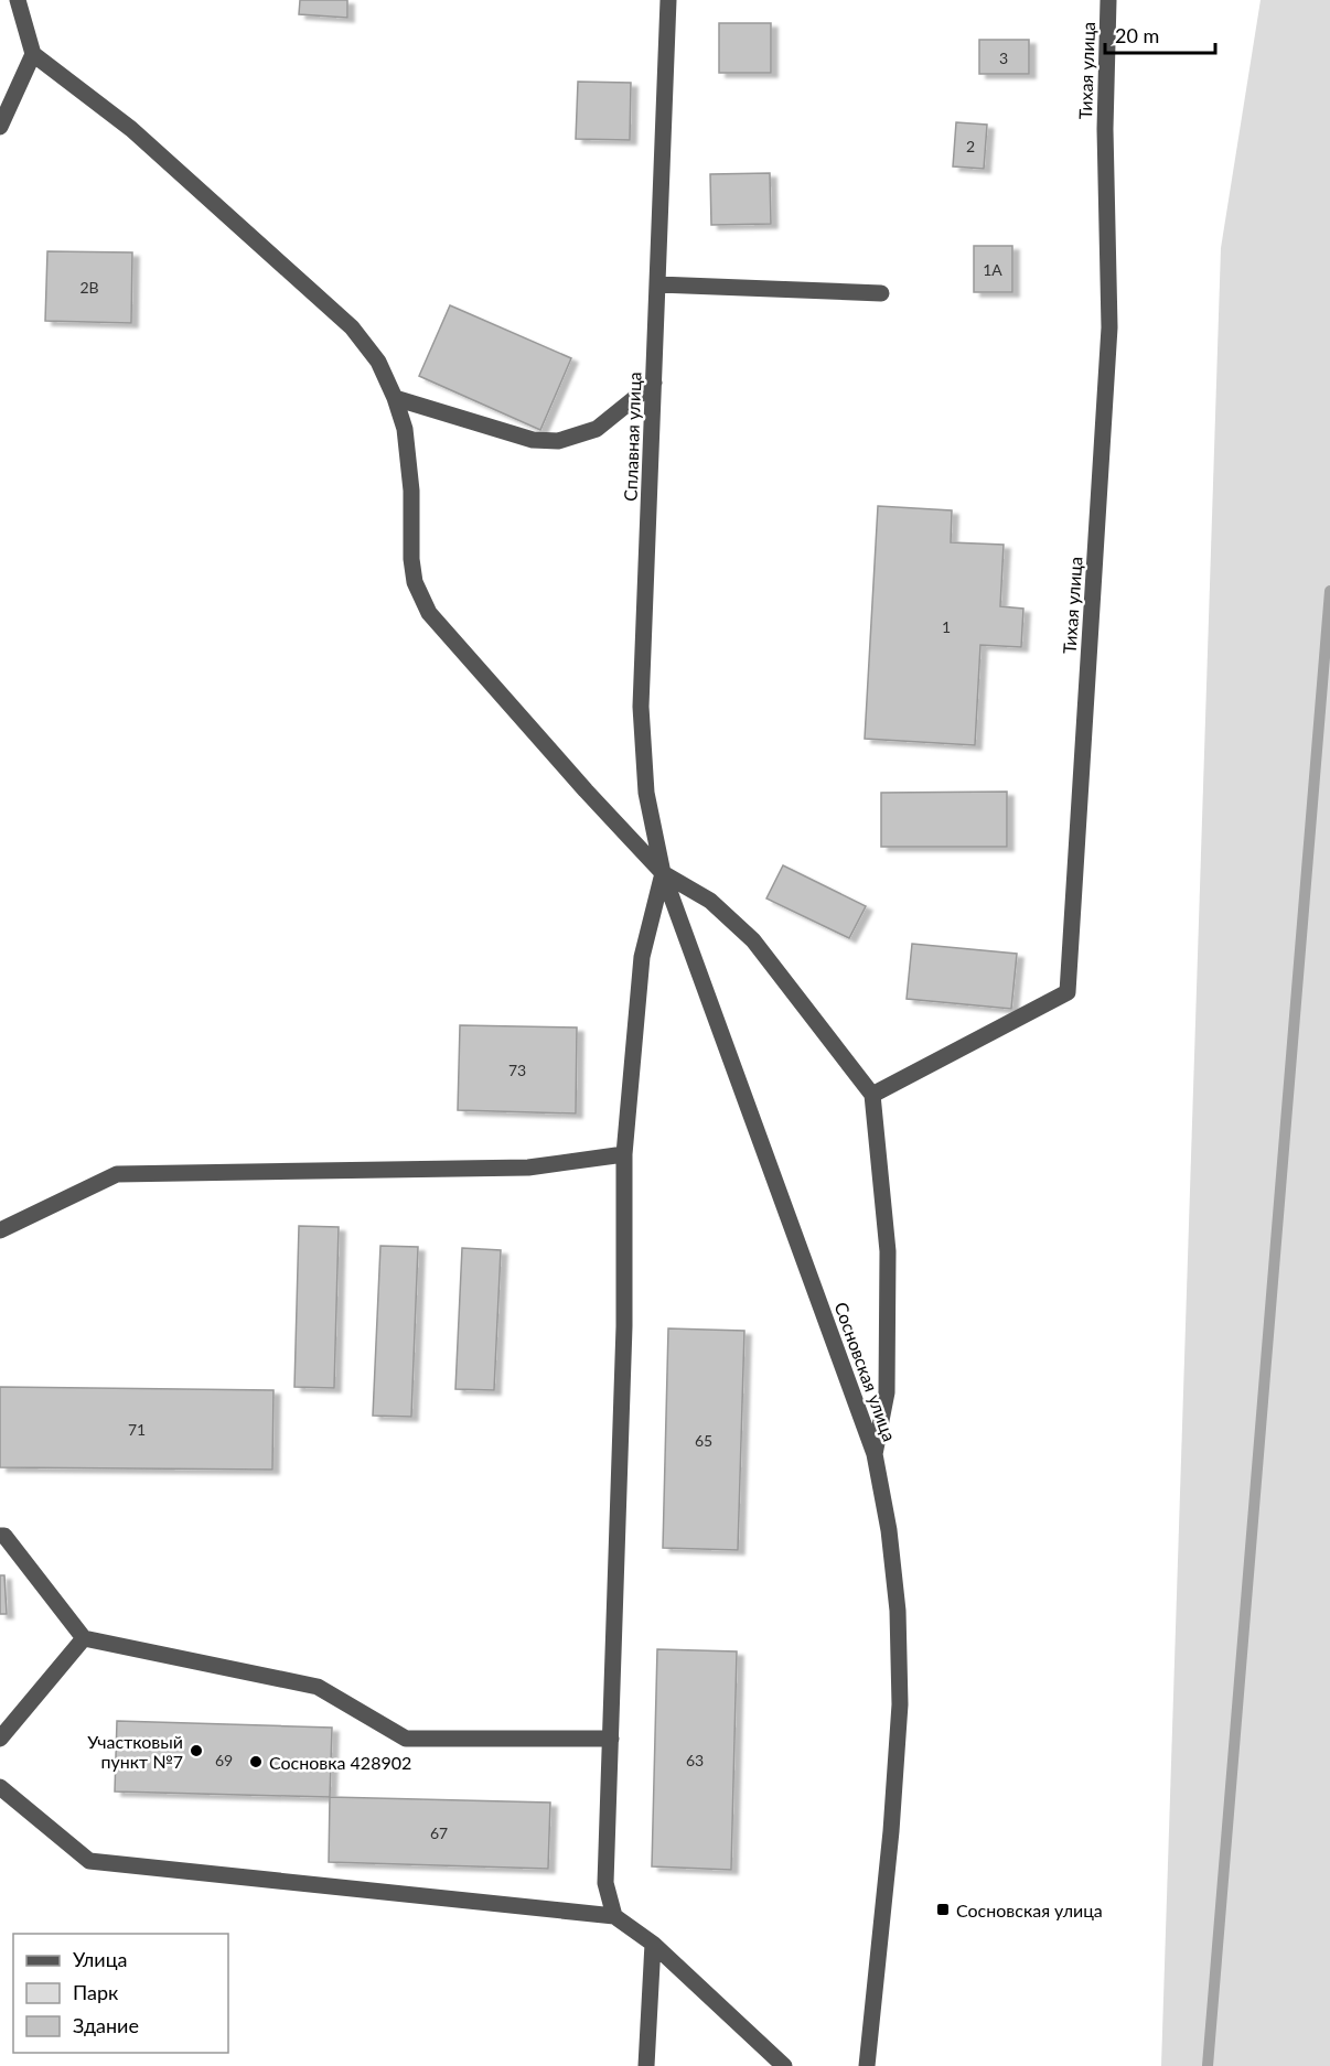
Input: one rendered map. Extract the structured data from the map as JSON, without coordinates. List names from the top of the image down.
{
  "streets": {
    "street": ["Тихая улица", "Сплавная улица", "Сосновская улица"]
  },
  "crossings": [
    ["Сплавная улица", "Сосновская улица"]
  ],
  "places": {
    "other": ["Участковый пункт №7", "Сосновка 428902"],
    "transit": ["Сосновская улица"]
  },
  "house_numbers": [
    "3",
    "2",
    "1А",
    "2В",
    "1",
    "73",
    "71",
    "65",
    "69",
    "63",
    "67"
  ],
  "legend": ["Улица", "Парк", "Здание"],
  "scale_bar": "20 m"
}
